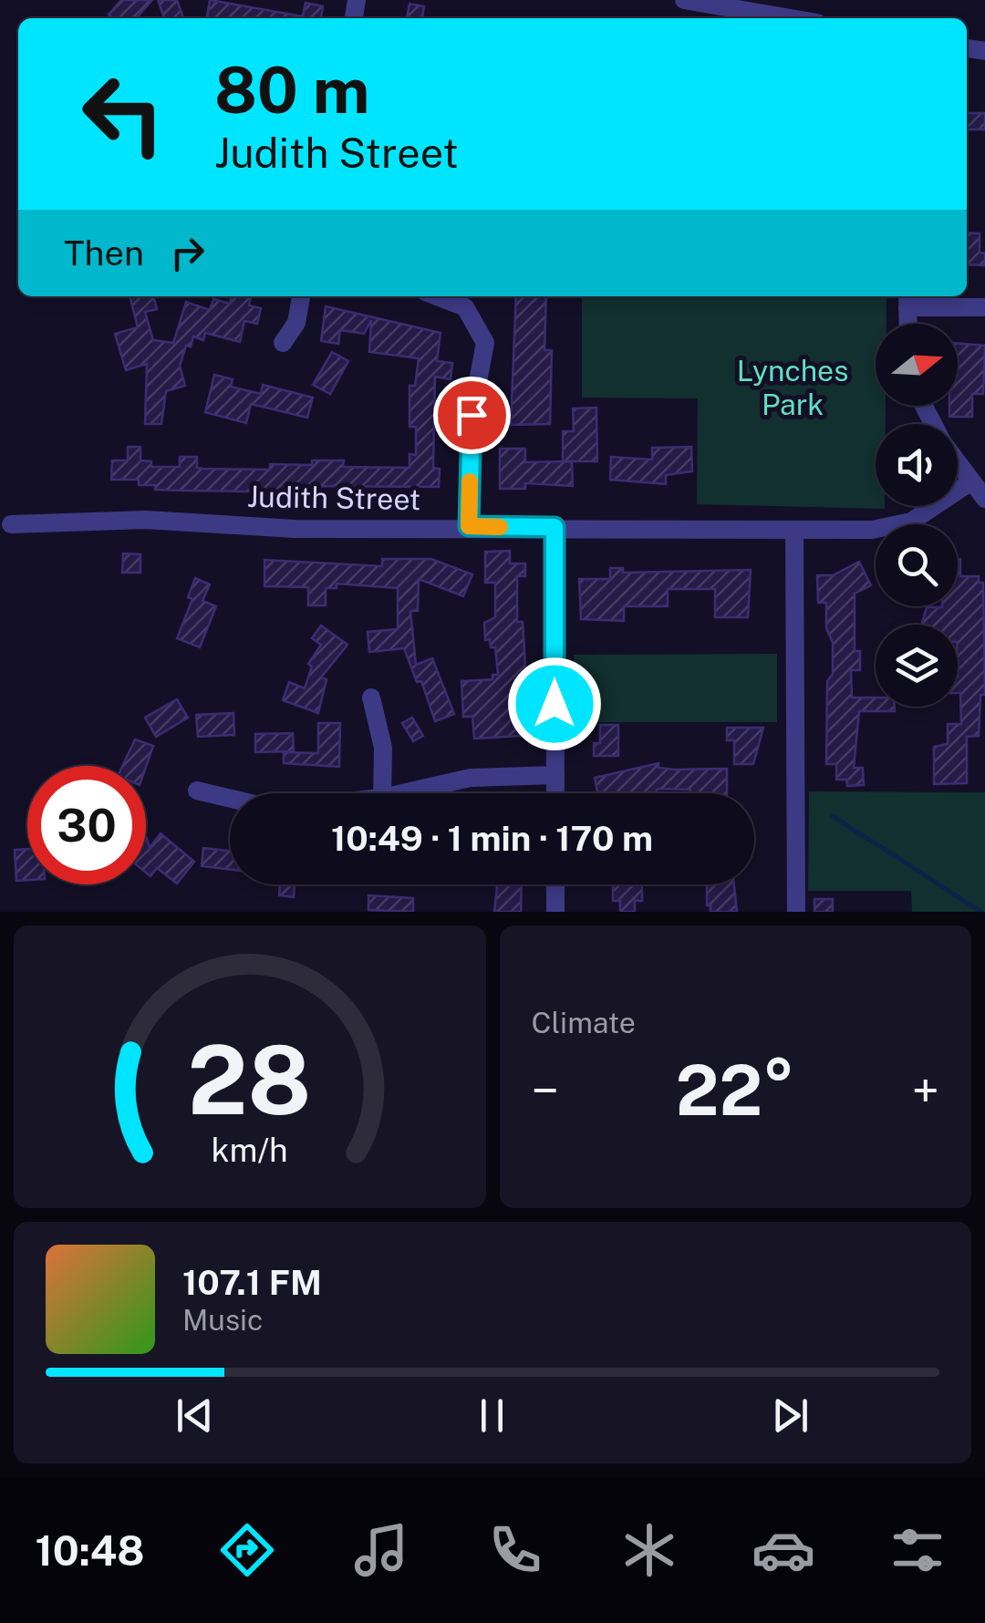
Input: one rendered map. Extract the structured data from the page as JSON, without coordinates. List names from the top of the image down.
{
  "streets": {
    "street": ["Judith Street"]
  },
  "parks": ["Lynches Park"],
  "north": "right",
  "page": {
    "turn": ["80 m", "Judith Street"],
    "then": "Then",
    "limit": "30",
    "trip": "10:49 · 1 min · 170 m",
    "tile": "Climate",
    "heat": ["−", "22°", "+"],
    "song": ["107.1 FM", "Music"],
    "tabs": "10:48",
    "gauge": ["28", "km/h"]
  }
}
